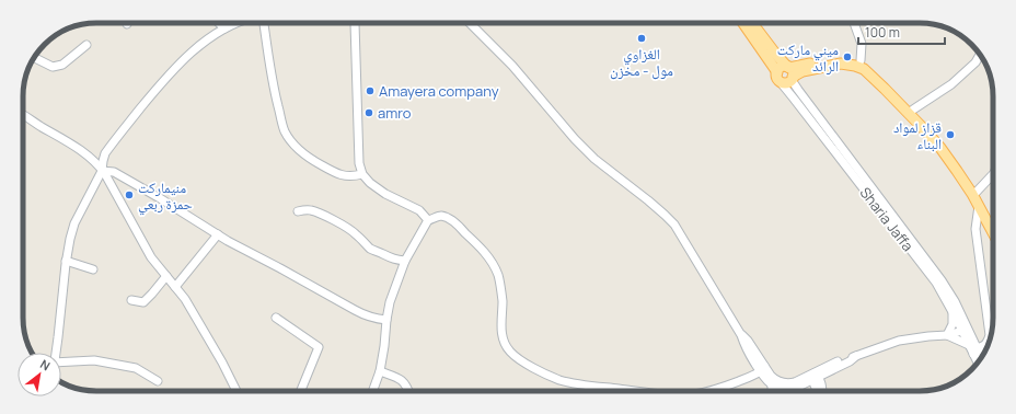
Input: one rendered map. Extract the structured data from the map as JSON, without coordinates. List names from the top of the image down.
{
  "streets": {
    "street": ["Sharia Jaffa"]
  },
  "places": [
    "الغزاوي مول - مخزن",
    "ميني ماركت الرائد",
    "Amayera company",
    "amro",
    "قزاز لمواد البناء",
    "منيماركت حمزة ربعي"
  ],
  "scale_bar": "100 m",
  "north": "top right"
}
